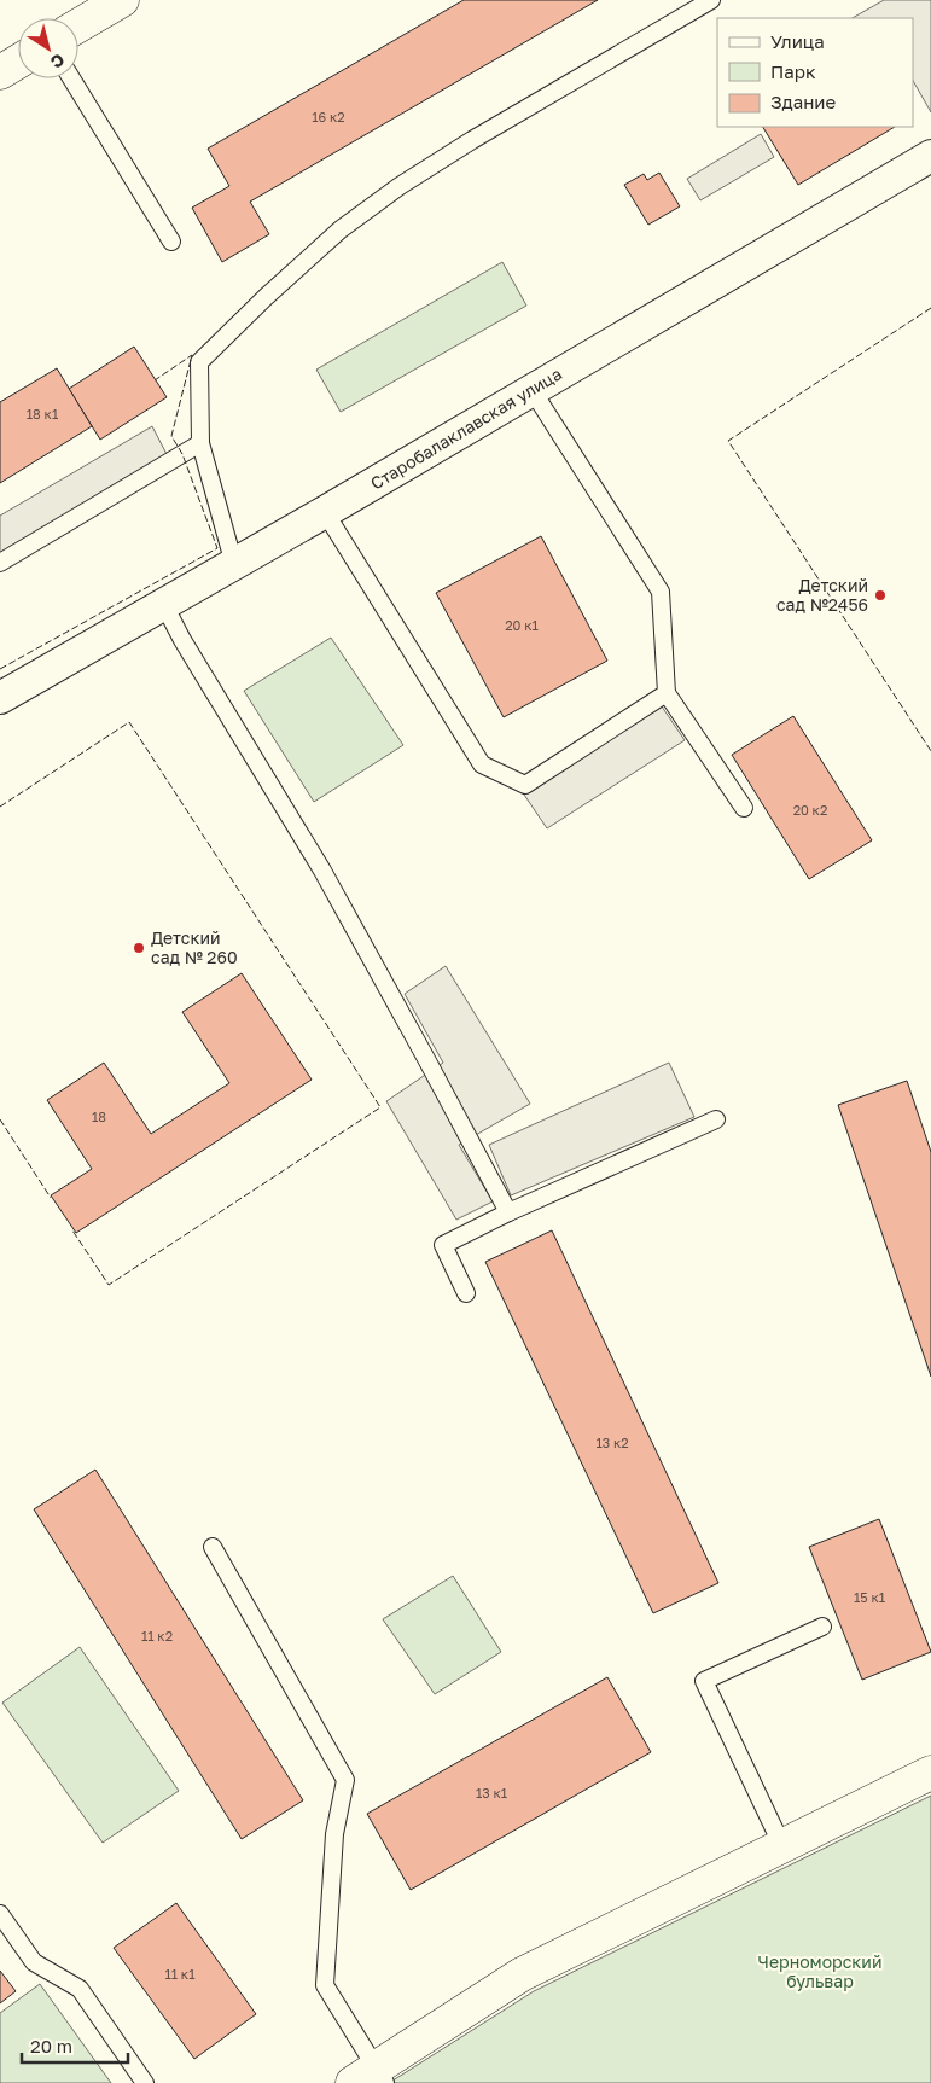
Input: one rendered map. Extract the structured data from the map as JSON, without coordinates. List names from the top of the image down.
{
  "streets": {
    "street": ["Старобалаклавская улица"]
  },
  "parks": ["Черноморский бульвар"],
  "places": ["Детский сад №2456", "Детский сад № 260"],
  "house_numbers": [
    "16 к2",
    "18 к1",
    "20 к1",
    "20 к2",
    "18",
    "13 к2",
    "15 к1",
    "11 к2",
    "13 к1",
    "11 к1"
  ],
  "legend": ["Улица", "Парк", "Здание"],
  "scale_bar": "20 m",
  "north": "bottom right"
}
